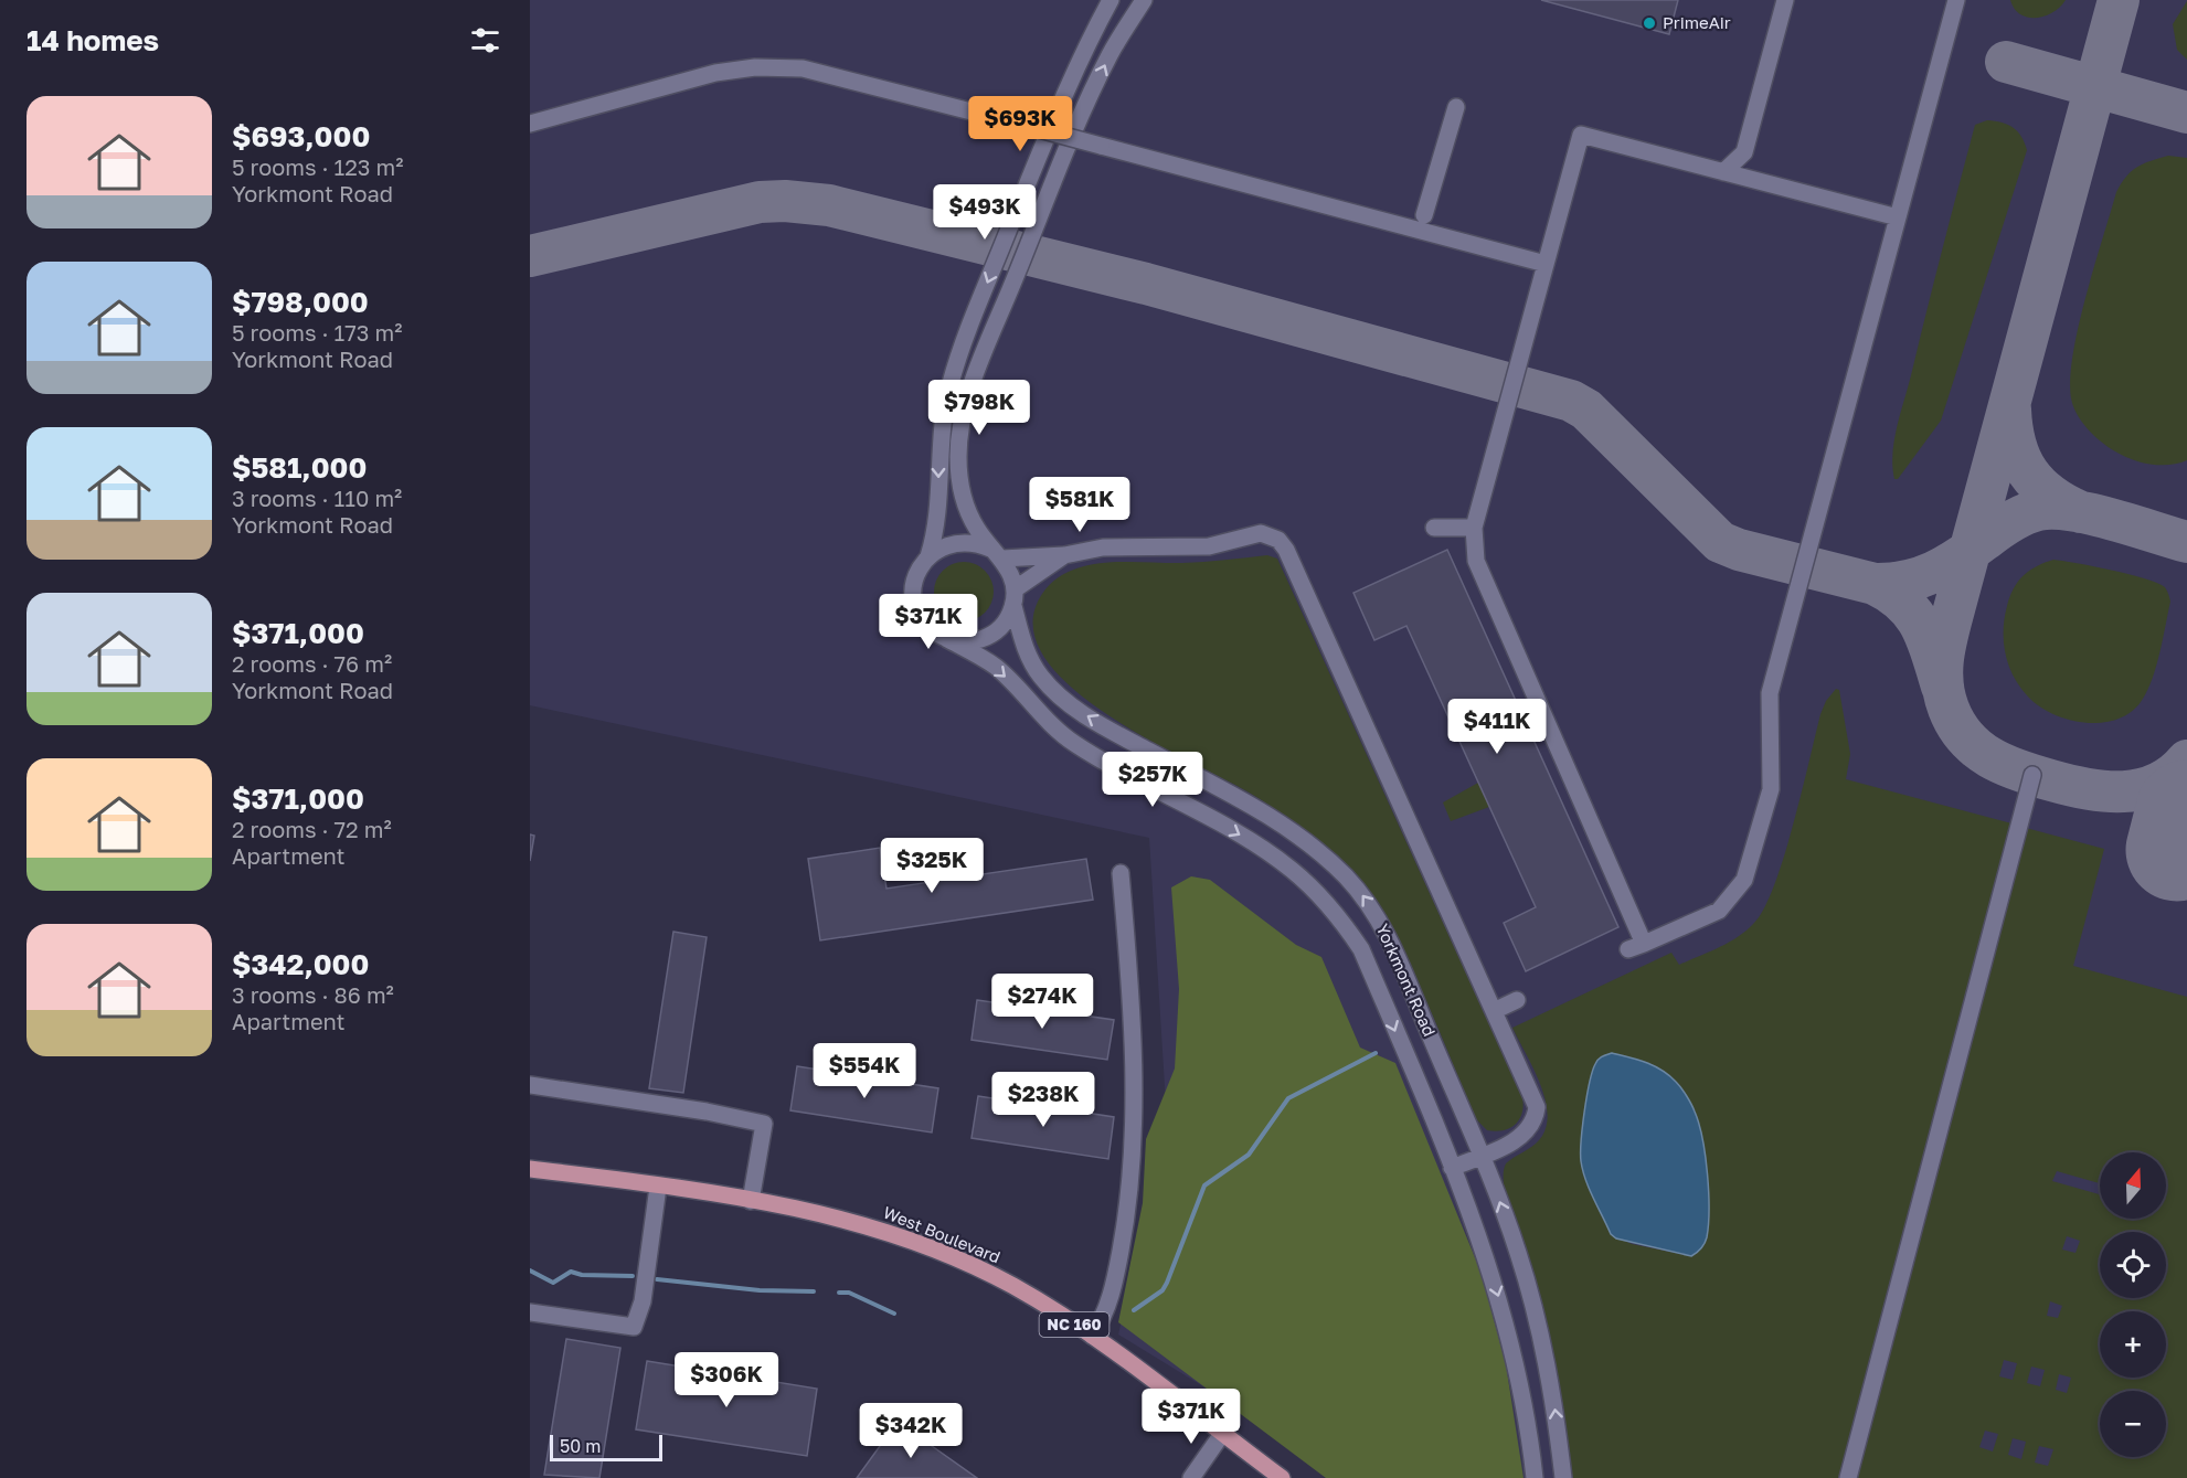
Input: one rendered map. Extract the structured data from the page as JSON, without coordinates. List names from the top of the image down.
{
  "streets": {
    "main road": ["West Boulevard", "NC 160"],
    "street": ["Yorkmont Road"]
  },
  "places": ["PrimeAir"],
  "scale_bar": "50 m",
  "north": "top",
  "page": {
    "heading": "14 homes",
    "list": [
      {
        "name": "$693,000",
        "note": "5 rooms · 123 m² · Yorkmont Road"
      },
      {
        "name": "$798,000",
        "note": "5 rooms · 173 m² · Yorkmont Road"
      },
      {
        "name": "$581,000",
        "note": "3 rooms · 110 m² · Yorkmont Road"
      },
      {
        "name": "$371,000",
        "note": "2 rooms · 76 m² · Yorkmont Road"
      },
      {
        "name": "$371,000",
        "note": "2 rooms · 72 m² · Apartment"
      },
      {
        "name": "$342,000",
        "note": "3 rooms · 86 m² · Apartment"
      }
    ],
    "price": [
      "$693K",
      "$493K",
      "$798K",
      "$581K",
      "$371K",
      "$411K",
      "$257K",
      "$325K",
      "$274K",
      "$554K",
      "$238K",
      "$306K",
      "$371K",
      "$342K"
    ],
    "map_buttons": ["+", "−"],
    "scale": "50 m"
  }
}
